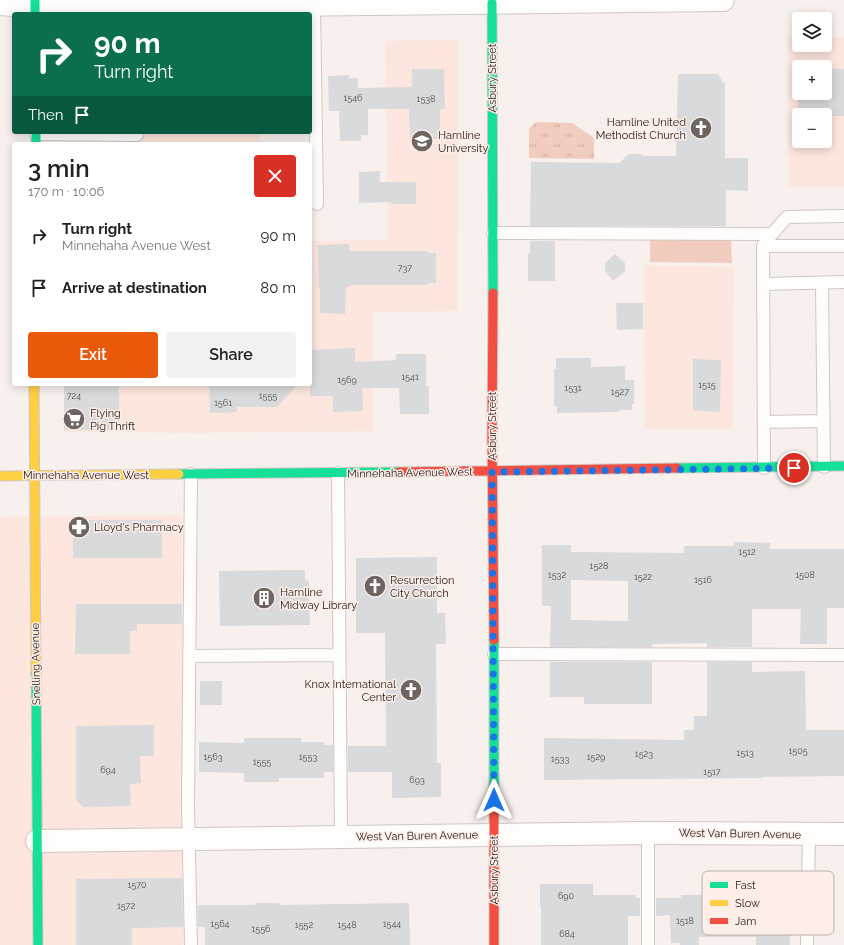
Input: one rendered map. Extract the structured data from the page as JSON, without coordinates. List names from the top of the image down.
{
  "streets": {
    "street": [
      "Asbury Street",
      "Minnehaha Avenue West",
      "Snelling Avenue",
      "West Van Buren Avenue"
    ]
  },
  "crossings": [
    ["Asbury Street", "Minnehaha Avenue West"],
    ["Asbury Street", "West Van Buren Avenue"],
    ["Minnehaha Avenue West", "Snelling Avenue"],
    ["Snelling Avenue", "West Van Buren Avenue"]
  ],
  "places": {
    "church": ["Hamline United Methodist Church", "Resurrection City Church", "Knox International Center"],
    "school or university": ["Hamline University"],
    "supermarket": ["Flying Pig Thrift"],
    "pharmacy": ["Lloyd's Pharmacy"],
    "building": ["Hamline Midway Library"]
  },
  "house_numbers": [
    "1546",
    "1538",
    "737",
    "1541",
    "1569",
    "1515",
    "1531",
    "1527",
    "724",
    "1555",
    "1561",
    "1512",
    "1528",
    "1532",
    "1508",
    "1522",
    "1516",
    "1505",
    "1513",
    "1523",
    "1563",
    "1553",
    "1529",
    "1533",
    "1555",
    "694",
    "1517",
    "693",
    "1570",
    "690",
    "1572",
    "1518",
    "1564",
    "1544",
    "1552",
    "1548",
    "1556",
    "684"
  ],
  "legend": ["Fast", "Slow", "Jam"],
  "page": {
    "map_buttons": ["+", "−"],
    "turn": ["90 m", "Turn right"],
    "then": "Then",
    "heading": ["3 min", "170 m · 10:06"],
    "list": [
      {
        "name": "Turn right",
        "note": "Minnehaha Avenue West",
        "value": "90 m"
      },
      {
        "name": "Arrive at destination",
        "value": "80 m"
      }
    ],
    "buttons": ["Exit", "Share"]
  }
}
